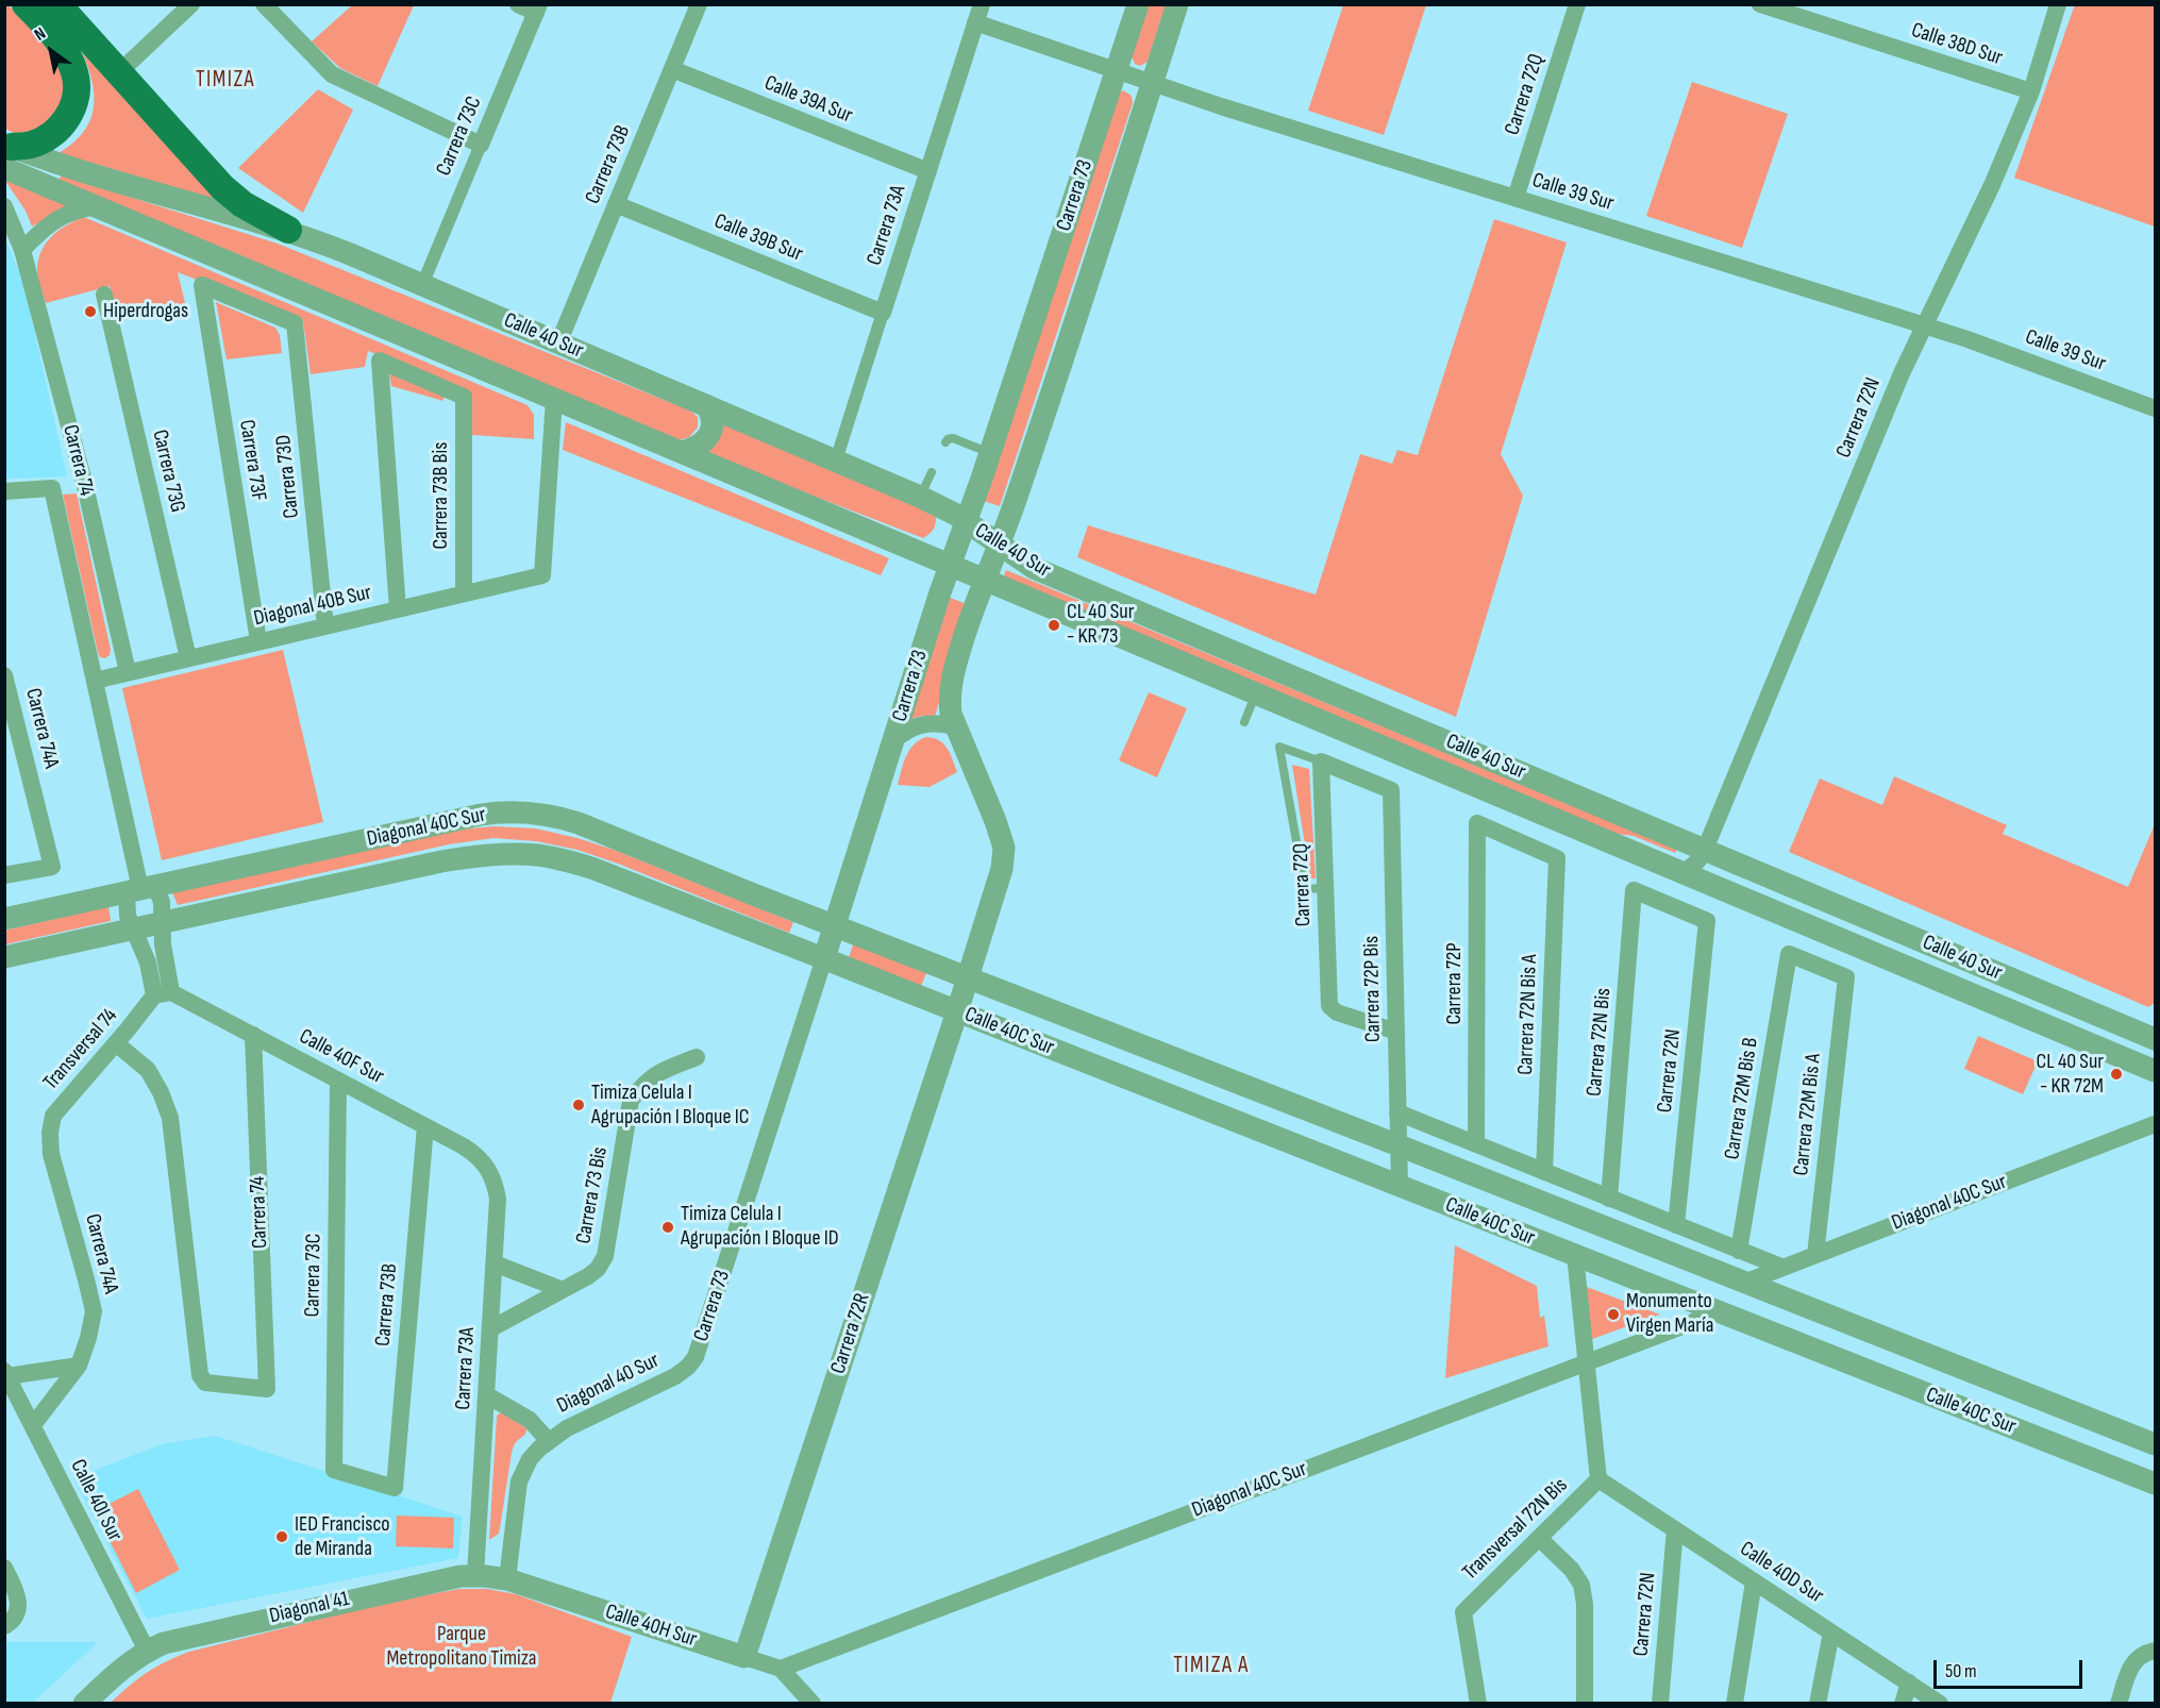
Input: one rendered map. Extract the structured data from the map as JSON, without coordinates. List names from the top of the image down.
{
  "streets": {
    "street": [
      "Calle 38D Sur",
      "Carrera 72Q",
      "Calle 39A Sur",
      "Carrera 73C",
      "Carrera 73B",
      "Calle 39 Sur",
      "Carrera 73",
      "Carrera 73A",
      "Calle 39B Sur",
      "Calle 40 Sur",
      "Carrera 72N",
      "Carrera 74",
      "Carrera 73F",
      "Carrera 73G",
      "Carrera 73D",
      "Carrera 73B Bis",
      "Diagonal 40B Sur",
      "Carrera 74A",
      "Diagonal 40C Sur",
      "Carrera 72P",
      "Carrera 72P Bis",
      "Carrera 72N Bis A",
      "Calle 40C Sur",
      "Carrera 72N Bis",
      "Transversal 74",
      "Calle 40F Sur",
      "Carrera 72M Bis B",
      "Carrera 72M Bis A",
      "Carrera 73 Bis",
      "Carrera 72R",
      "Diagonal 40 Sur",
      "Calle 40I Sur",
      "Transversal 72N Bis",
      "Calle 40D Sur",
      "Diagonal 41",
      "Calle 40H Sur"
    ]
  },
  "crossings": [
    ["Calle 38D Sur", "Carrera 72N"],
    ["Carrera 72Q", "Calle 39 Sur"],
    ["Carrera 72Q", "Carrera 72P Bis"],
    ["Calle 39A Sur", "Carrera 73B"],
    ["Calle 39A Sur", "Carrera 73A"],
    ["Carrera 73C", "Carrera 73B"],
    ["Carrera 73C", "Calle 40 Sur"],
    ["Carrera 73C", "Calle 40F Sur"],
    ["Carrera 73B", "Calle 39B Sur"],
    ["Carrera 73B", "Calle 40 Sur"],
    ["Carrera 73B", "Calle 40F Sur"],
    ["Calle 39 Sur", "Carrera 73"],
    ["Calle 39 Sur", "Carrera 73A"],
    ["Calle 39 Sur", "Carrera 72N"],
    ["Carrera 73", "Calle 40 Sur"],
    ["Carrera 73", "Diagonal 40C Sur"],
    ["Carrera 73", "Calle 40C Sur"],
    ["Carrera 73", "Carrera 72R"],
    ["Carrera 73", "Diagonal 40 Sur"],
    ["Carrera 73A", "Calle 39B Sur"],
    ["Carrera 73A", "Calle 40 Sur"],
    ["Carrera 73A", "Calle 40F Sur"],
    ["Carrera 73A", "Diagonal 41"],
    ["Carrera 73A", "Calle 40H Sur"],
    ["Calle 40 Sur", "Carrera 72N"],
    ["Calle 40 Sur", "Diagonal 40B Sur"],
    ["Carrera 72N", "Carrera 72N Bis"],
    ["Carrera 72N", "Calle 40D Sur"],
    ["Carrera 74", "Diagonal 40B Sur"],
    ["Carrera 74", "Diagonal 40C Sur"],
    ["Carrera 74", "Transversal 74"],
    ["Carrera 74", "Calle 40F Sur"],
    ["Carrera 73F", "Carrera 73D"],
    ["Carrera 73F", "Diagonal 40B Sur"],
    ["Carrera 73G", "Diagonal 40B Sur"],
    ["Carrera 73D", "Diagonal 40B Sur"],
    ["Carrera 73B Bis", "Diagonal 40B Sur"],
    ["Carrera 74A", "Transversal 74"],
    ["Carrera 74A", "Calle 40I Sur"],
    ["Diagonal 40C Sur", "Calle 40C Sur"],
    ["Diagonal 40C Sur", "Carrera 72M Bis A"],
    ["Diagonal 40C Sur", "Calle 40H Sur"],
    ["Carrera 72P", "Carrera 72N Bis A"],
    ["Carrera 72P Bis", "Calle 40C Sur"],
    ["Calle 40C Sur", "Carrera 72R"],
    ["Transversal 74", "Calle 40F Sur"],
    ["Carrera 72M Bis B", "Carrera 72M Bis A"],
    ["Carrera 72R", "Calle 40H Sur"],
    ["Calle 40I Sur", "Diagonal 41"],
    ["Transversal 72N Bis", "Calle 40D Sur"],
    ["Diagonal 41", "Calle 40H Sur"]
  ],
  "districts": ["TIMIZA", "TIMIZA A"],
  "parks": ["Parque Metropolitano Timiza"],
  "places": [
    "Hiperdrogas",
    "CL 40 Sur - KR 73",
    "CL 40 Sur - KR 72M",
    "Timiza Celula I Agrupación I Bloque IC",
    "Timiza Celula I Agrupación I Bloque ID",
    "Monumento Virgen María",
    "IED Francisco de Miranda"
  ],
  "scale_bar": "50 m",
  "north": "top left"
}
